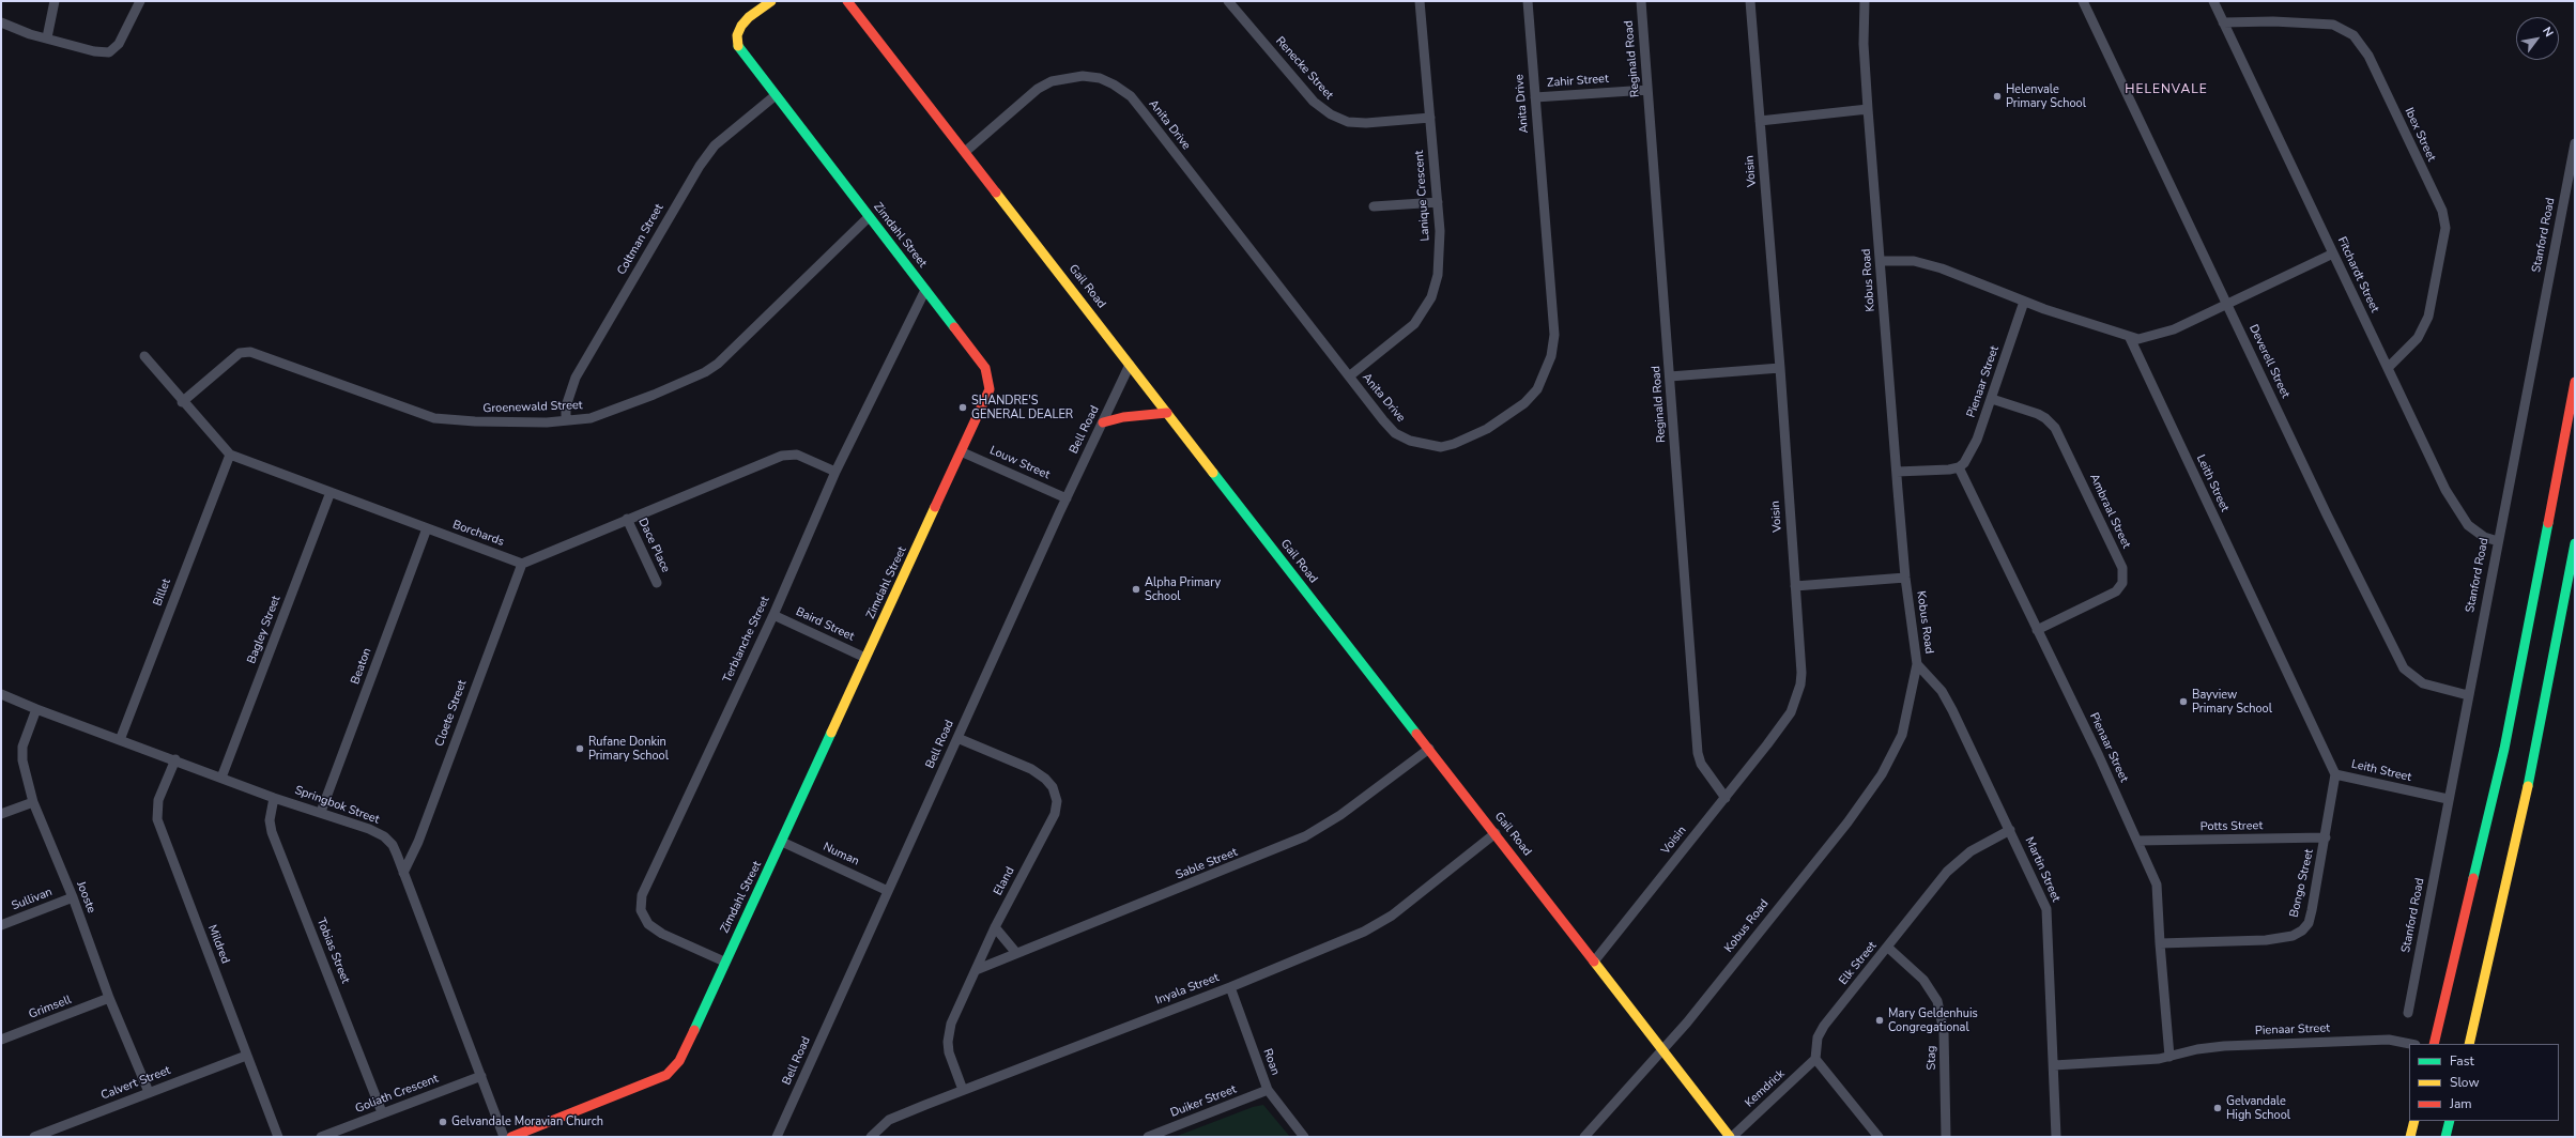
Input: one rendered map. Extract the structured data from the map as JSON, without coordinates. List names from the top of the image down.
{
  "streets": {
    "street": [
      "Reginald Road",
      "Renecke Street",
      "Zahir Street",
      "Anita Drive",
      "Ibex Street",
      "Voisin",
      "Lanique Crescent",
      "Zimdahl Street",
      "Stanford Road",
      "Coltman Street",
      "Fitchardt Street",
      "Kobus Road",
      "Gail Road",
      "Deverell Street",
      "Pienaar Street",
      "Groenewald Street",
      "Bell Road",
      "Louw Street",
      "Leith Street",
      "Ambraal Street",
      "Borchards",
      "Dace Place",
      "Billet",
      "Baird Street",
      "Bagley Street",
      "Terblanche Street",
      "Beaton",
      "Cloete Street",
      "Springbok Street",
      "Potts Street",
      "Numan",
      "Sable Street",
      "Martin Street",
      "Eland",
      "Bongo Street",
      "Jooste",
      "Sullivan",
      "Mildred",
      "Tobias Street",
      "Elk Street",
      "Inyala Street",
      "Grimsell",
      "Stag",
      "Roan",
      "Calvert Street",
      "Kemdrick",
      "Goliath Crescent",
      "Duiker Street"
    ]
  },
  "crossings": [
    ["Reginald Road", "Zahir Street"],
    ["Reginald Road", "Voisin"],
    ["Renecke Street", "Lanique Crescent"],
    ["Zahir Street", "Anita Drive"],
    ["Anita Drive", "Lanique Crescent"],
    ["Anita Drive", "Gail Road"],
    ["Ibex Street", "Fitchardt Street"],
    ["Voisin", "Gail Road"],
    ["Zimdahl Street", "Coltman Street"],
    ["Zimdahl Street", "Groenewald Street"],
    ["Zimdahl Street", "Louw Street"],
    ["Zimdahl Street", "Baird Street"],
    ["Zimdahl Street", "Terblanche Street"],
    ["Zimdahl Street", "Numan"],
    ["Stanford Road", "Fitchardt Street"],
    ["Stanford Road", "Deverell Street"],
    ["Stanford Road", "Leith Street"],
    ["Coltman Street", "Groenewald Street"],
    ["Kobus Road", "Gail Road"],
    ["Kobus Road", "Martin Street"],
    ["Gail Road", "Bell Road"],
    ["Gail Road", "Sable Street"],
    ["Gail Road", "Inyala Street"],
    ["Gail Road", "Kemdrick"],
    ["Pienaar Street", "Ambraal Street"],
    ["Pienaar Street", "Potts Street"],
    ["Pienaar Street", "Martin Street"],
    ["Pienaar Street", "Bongo Street"],
    ["Groenewald Street", "Borchards"],
    ["Bell Road", "Louw Street"],
    ["Bell Road", "Numan"],
    ["Bell Road", "Eland"],
    ["Leith Street", "Bongo Street"],
    ["Borchards", "Billet"],
    ["Borchards", "Bagley Street"],
    ["Borchards", "Beaton"],
    ["Borchards", "Cloete Street"],
    ["Billet", "Springbok Street"],
    ["Baird Street", "Terblanche Street"],
    ["Bagley Street", "Springbok Street"],
    ["Beaton", "Springbok Street"],
    ["Cloete Street", "Springbok Street"],
    ["Springbok Street", "Jooste"],
    ["Springbok Street", "Mildred"],
    ["Springbok Street", "Tobias Street"],
    ["Springbok Street", "Goliath Crescent"],
    ["Potts Street", "Bongo Street"],
    ["Sable Street", "Eland"],
    ["Martin Street", "Elk Street"],
    ["Eland", "Inyala Street"],
    ["Jooste", "Sullivan"],
    ["Jooste", "Grimsell"],
    ["Jooste", "Calvert Street"],
    ["Mildred", "Calvert Street"],
    ["Tobias Street", "Goliath Crescent"],
    ["Elk Street", "Stag"],
    ["Elk Street", "Kemdrick"],
    ["Inyala Street", "Roan"],
    ["Roan", "Duiker Street"]
  ],
  "districts": ["HELENVALE"],
  "places": [
    "Helenvale Primary School",
    "SHANDRE'S GENERAL DEALER",
    "Alpha Primary School",
    "Bayview Primary School",
    "Rufane Donkin Primary School",
    "Mary Geldenhuis Congregational",
    "Gelvandale High School",
    "Gelvandale Moravian Church"
  ],
  "legend": ["Fast", "Slow", "Jam"],
  "north": "top right"
}
